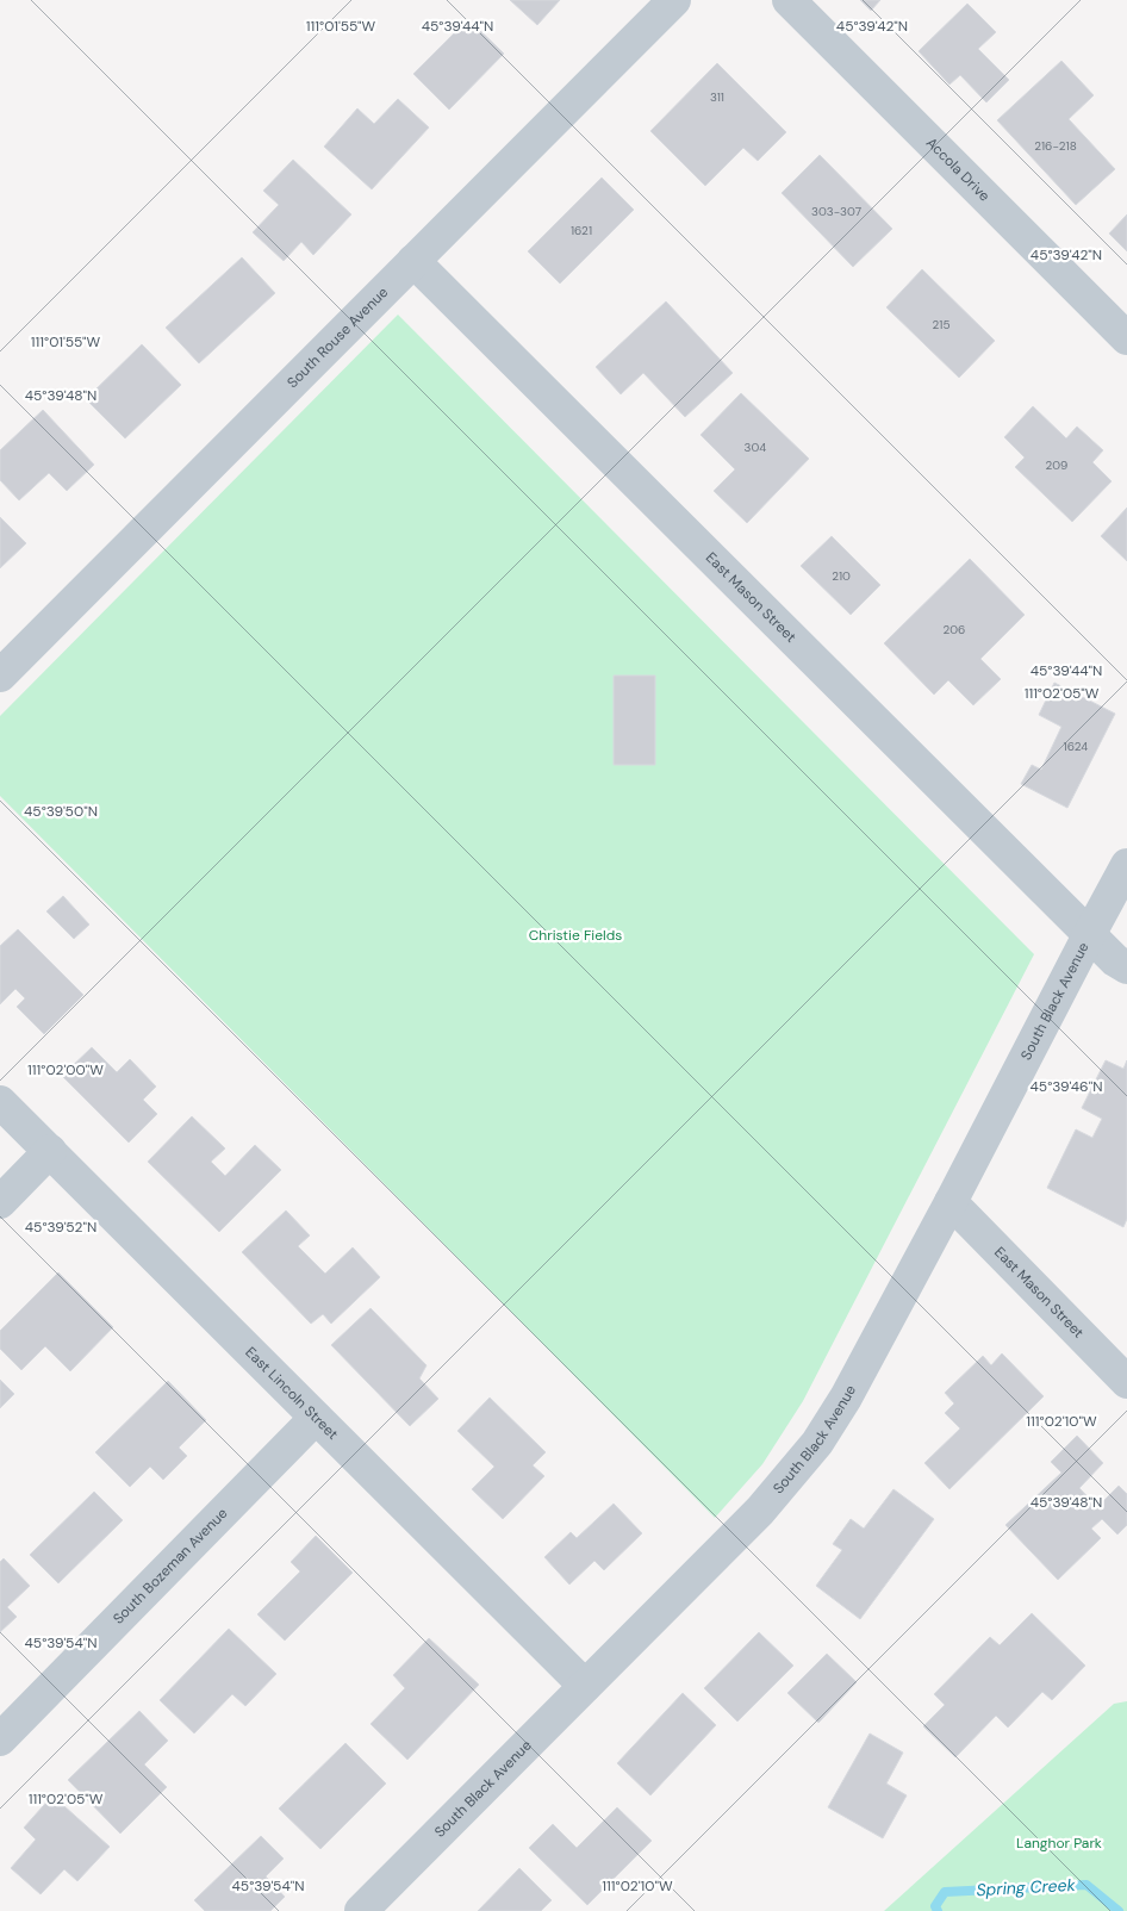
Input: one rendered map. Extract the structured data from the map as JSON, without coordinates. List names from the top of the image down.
{
  "streets": {
    "street": [
      "Accola Drive",
      "South Rouse Avenue",
      "East Mason Street",
      "South Black Avenue",
      "East Lincoln Street",
      "South Bozeman Avenue"
    ]
  },
  "crossings": [
    ["South Rouse Avenue", "East Mason Street"],
    ["East Mason Street", "South Black Avenue"],
    ["South Black Avenue", "East Lincoln Street"],
    ["East Lincoln Street", "South Bozeman Avenue"]
  ],
  "water": ["Spring Creek"],
  "parks": ["Christie Fields", "Langhor Park"],
  "house_numbers": [
    "311",
    "216-218",
    "303-307",
    "1621",
    "215",
    "304",
    "209",
    "210",
    "206",
    "1624"
  ],
  "coordinates": [
    "45°39'44\"N",
    "111°01'55\"W",
    "45°39'42\"N",
    "45°39'48\"N",
    "111°02'05\"W",
    "45°39'50\"N",
    "111°02'00\"W",
    "45°39'46\"N",
    "45°39'52\"N",
    "111°02'10\"W",
    "45°39'54\"N"
  ]
}
